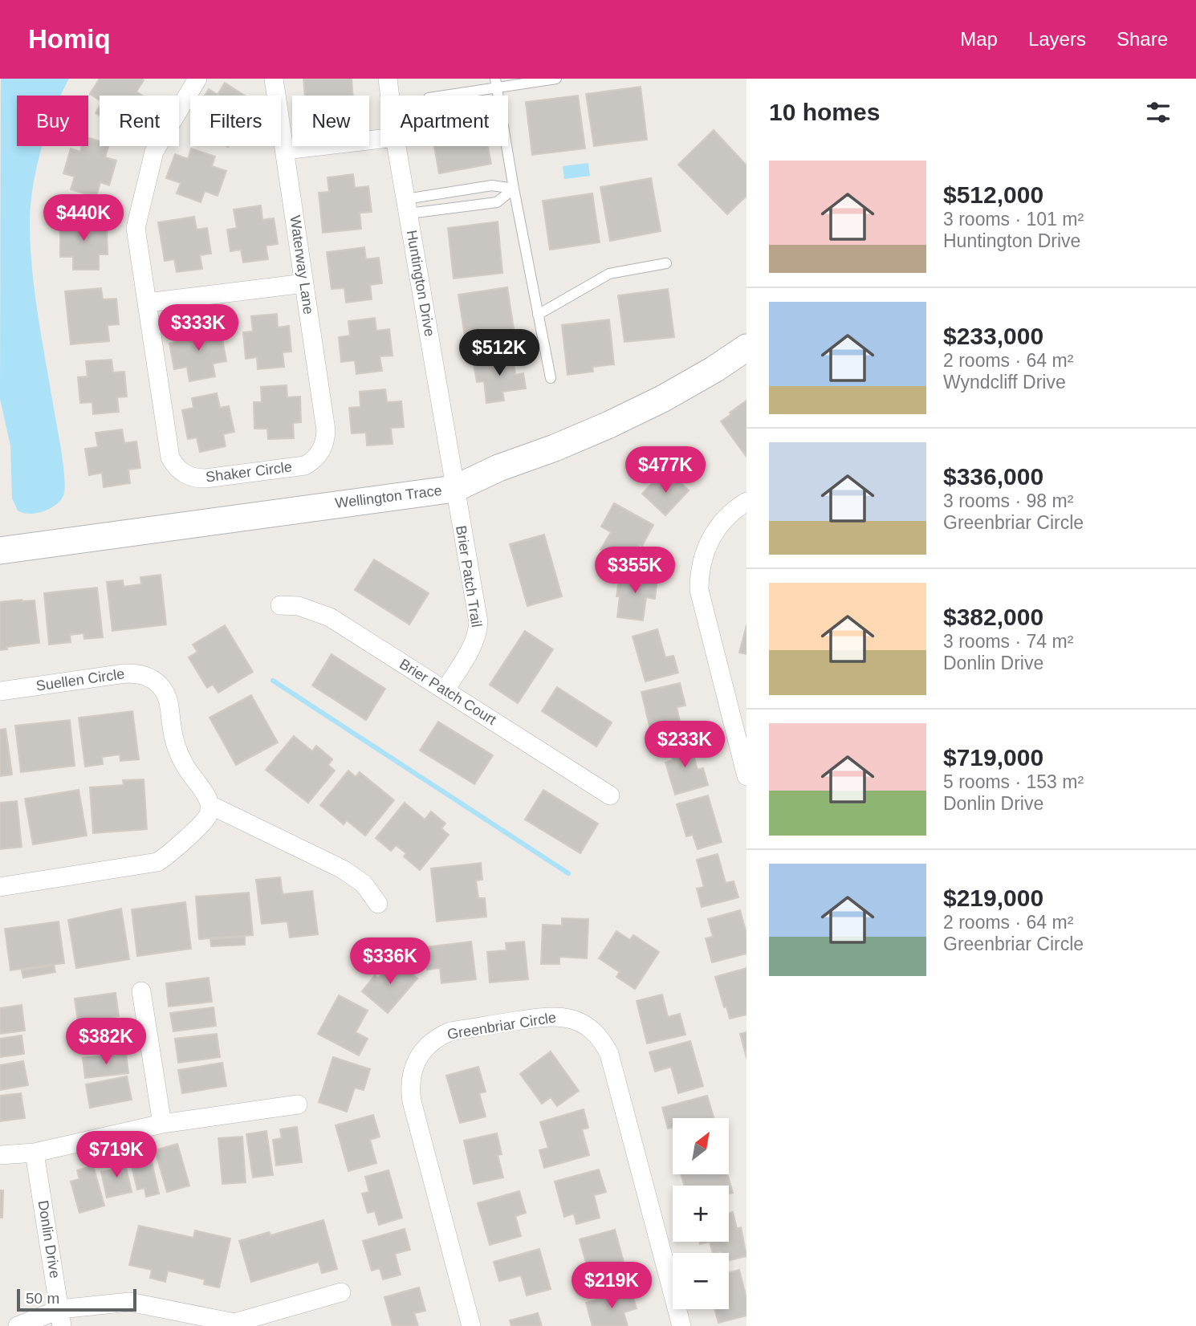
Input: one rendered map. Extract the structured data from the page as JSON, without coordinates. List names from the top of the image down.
{
  "streets": {
    "street": [
      "Waterway Lane",
      "Huntington Drive",
      "Shaker Circle",
      "Wellington Trace",
      "Brier Patch Trail",
      "Suellen Circle",
      "Brier Patch Court",
      "Greenbriar Circle",
      "Donlin Drive"
    ]
  },
  "crossings": [
    ["Waterway Lane", "Shaker Circle"],
    ["Huntington Drive", "Wellington Trace"],
    ["Huntington Drive", "Brier Patch Trail"],
    ["Wellington Trace", "Brier Patch Trail"],
    ["Brier Patch Trail", "Brier Patch Court"]
  ],
  "scale_bar": "50 m",
  "north": "top right",
  "page": {
    "header": "Homiq",
    "nav": ["Map", "Layers", "Share"],
    "heading": "10 homes",
    "chip": [
      "Buy",
      "Rent",
      "Filters",
      "New",
      "Apartment"
    ],
    "list": [
      {
        "name": "$512,000",
        "note": "3 rooms · 101 m² · Huntington Drive"
      },
      {
        "name": "$233,000",
        "note": "2 rooms · 64 m² · Wyndcliff Drive"
      },
      {
        "name": "$336,000",
        "note": "3 rooms · 98 m² · Greenbriar Circle"
      },
      {
        "name": "$382,000",
        "note": "3 rooms · 74 m² · Donlin Drive"
      },
      {
        "name": "$719,000",
        "note": "5 rooms · 153 m² · Donlin Drive"
      },
      {
        "name": "$219,000",
        "note": "2 rooms · 64 m² · Greenbriar Circle"
      }
    ],
    "price": [
      "$440K",
      "$333K",
      "$512K",
      "$477K",
      "$355K",
      "$233K",
      "$336K",
      "$382K",
      "$719K",
      "$219K"
    ],
    "map_buttons": ["+", "−"],
    "scale": "50 m"
  }
}
